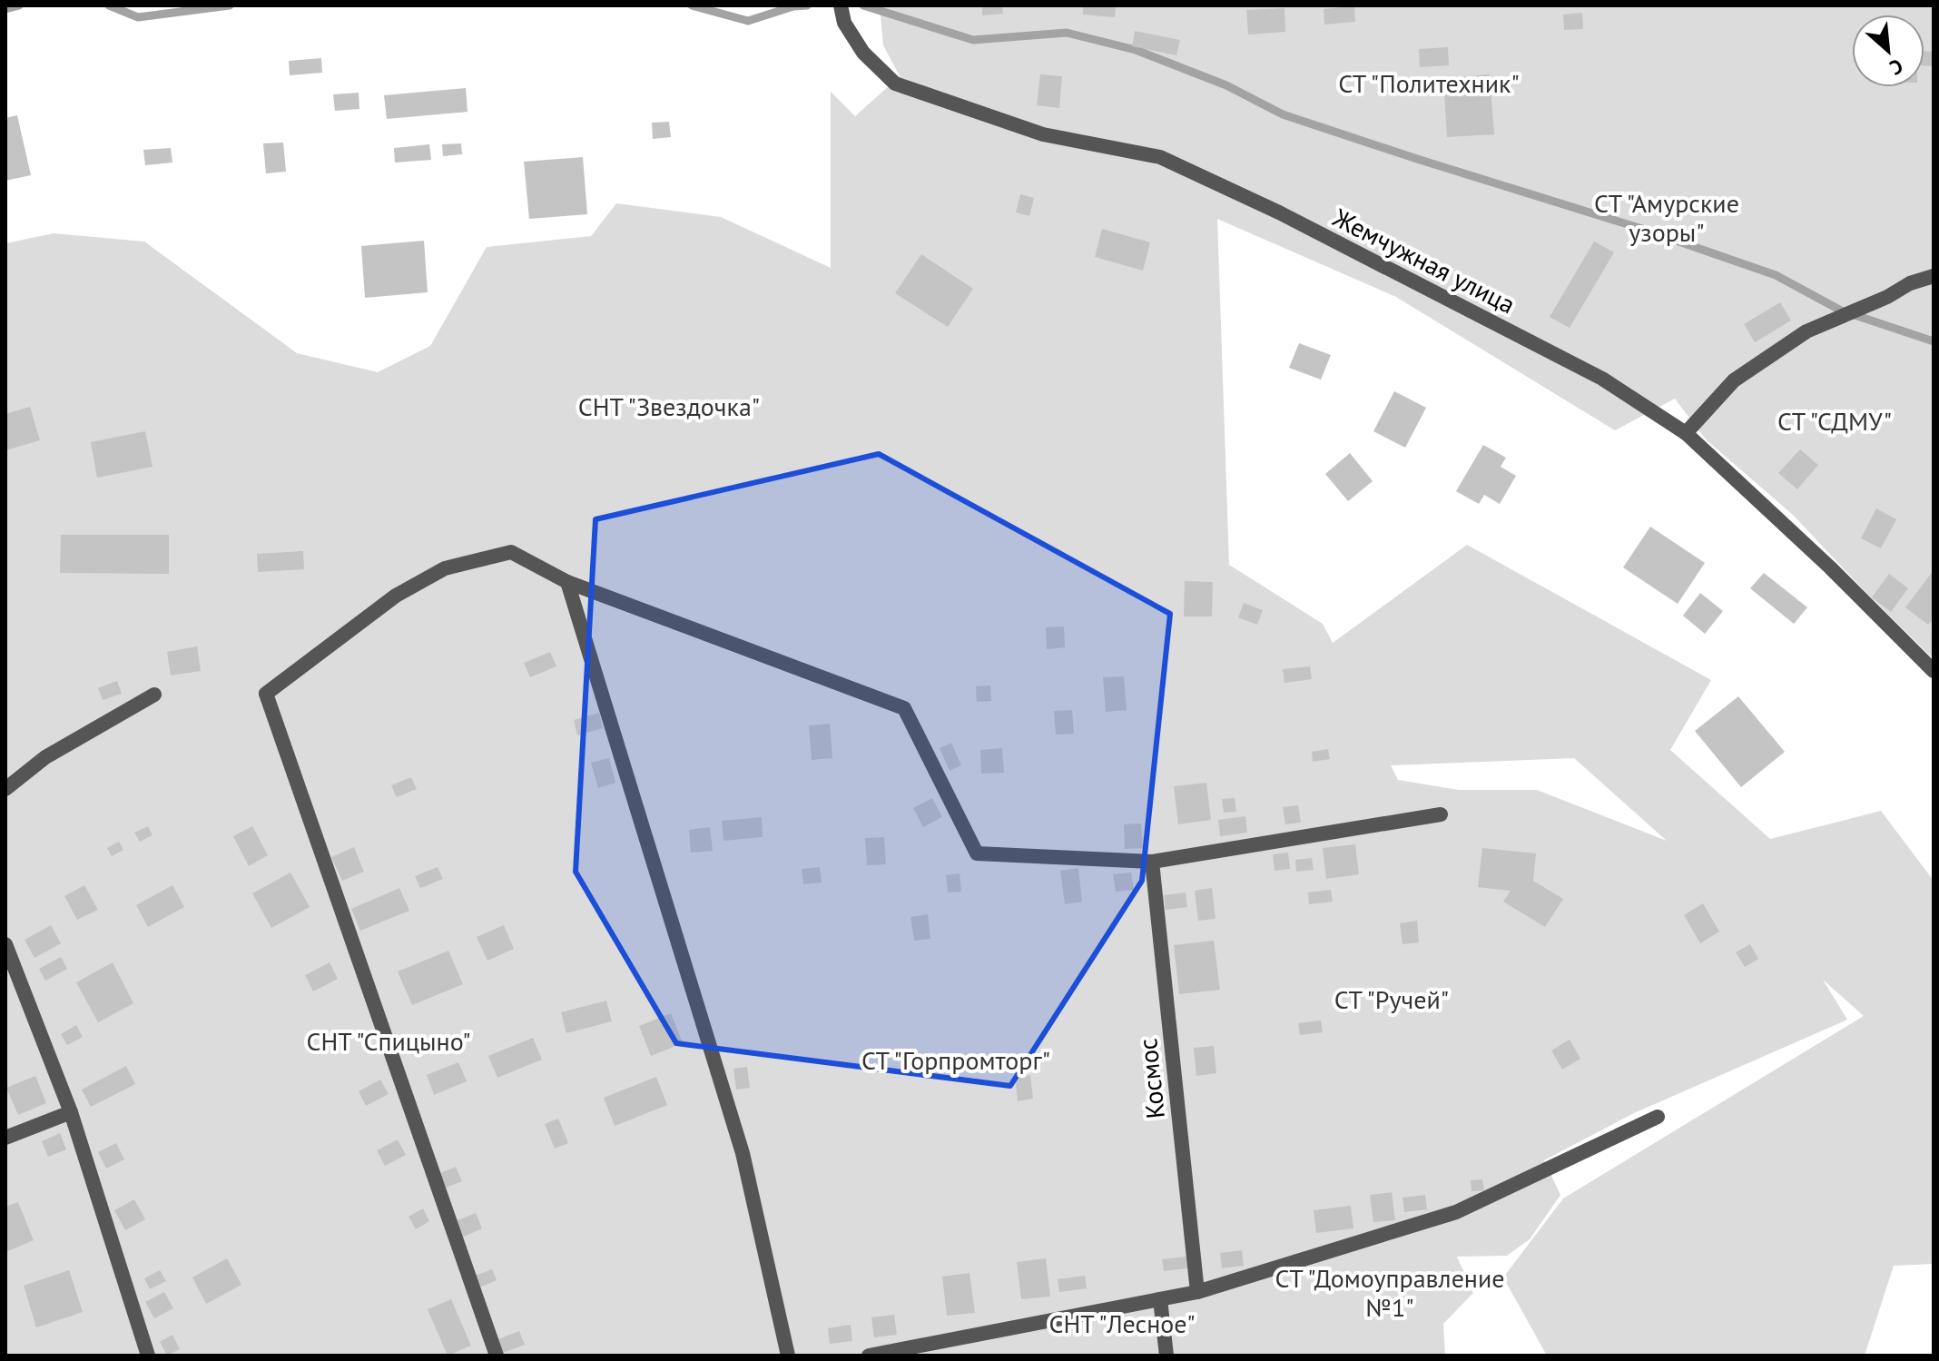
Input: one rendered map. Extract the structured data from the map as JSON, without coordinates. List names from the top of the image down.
{
  "streets": {
    "street": ["Жемчужная улица", "Космос"]
  },
  "parks": [
    "СТ \"Политехник\"",
    "СТ \"Амурские узоры\"",
    "СНТ \"Звездочка\"",
    "СТ \"СДМУ\"",
    "СТ \"Ручей\"",
    "СНТ \"Спицыно\"",
    "СТ \"Горпромторг\"",
    "СТ \"Домоуправление №1\"",
    "СНТ \"Лесное\""
  ],
  "north": "bottom right"
}
